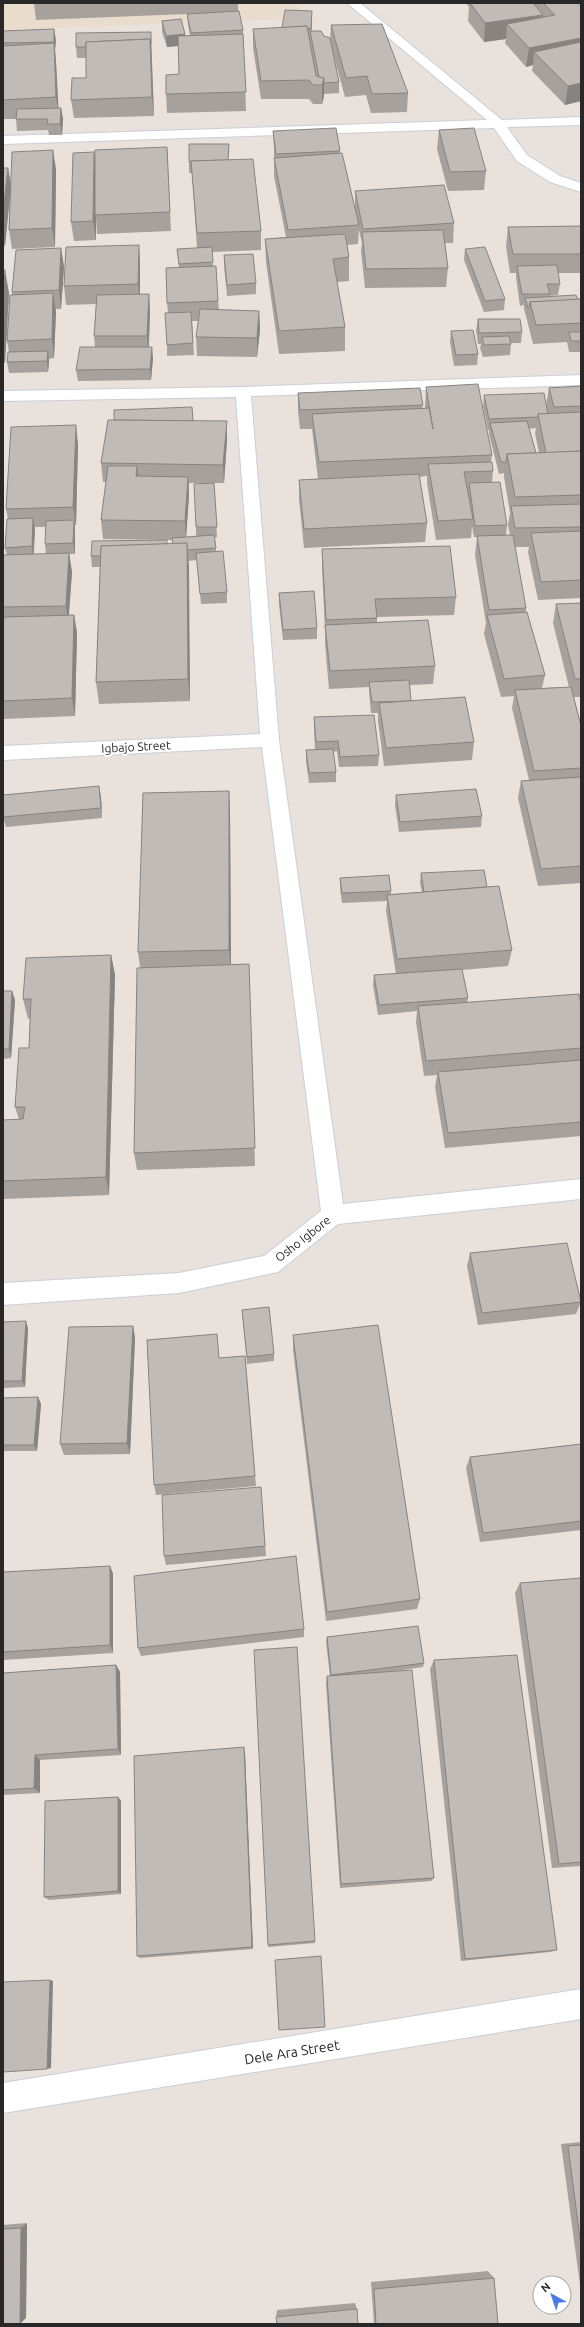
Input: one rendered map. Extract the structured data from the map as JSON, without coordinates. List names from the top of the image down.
{
  "streets": {
    "street": ["Igbajo Street", "Osho Igbore", "Dele Ara Street"]
  },
  "north": "top left"
}
